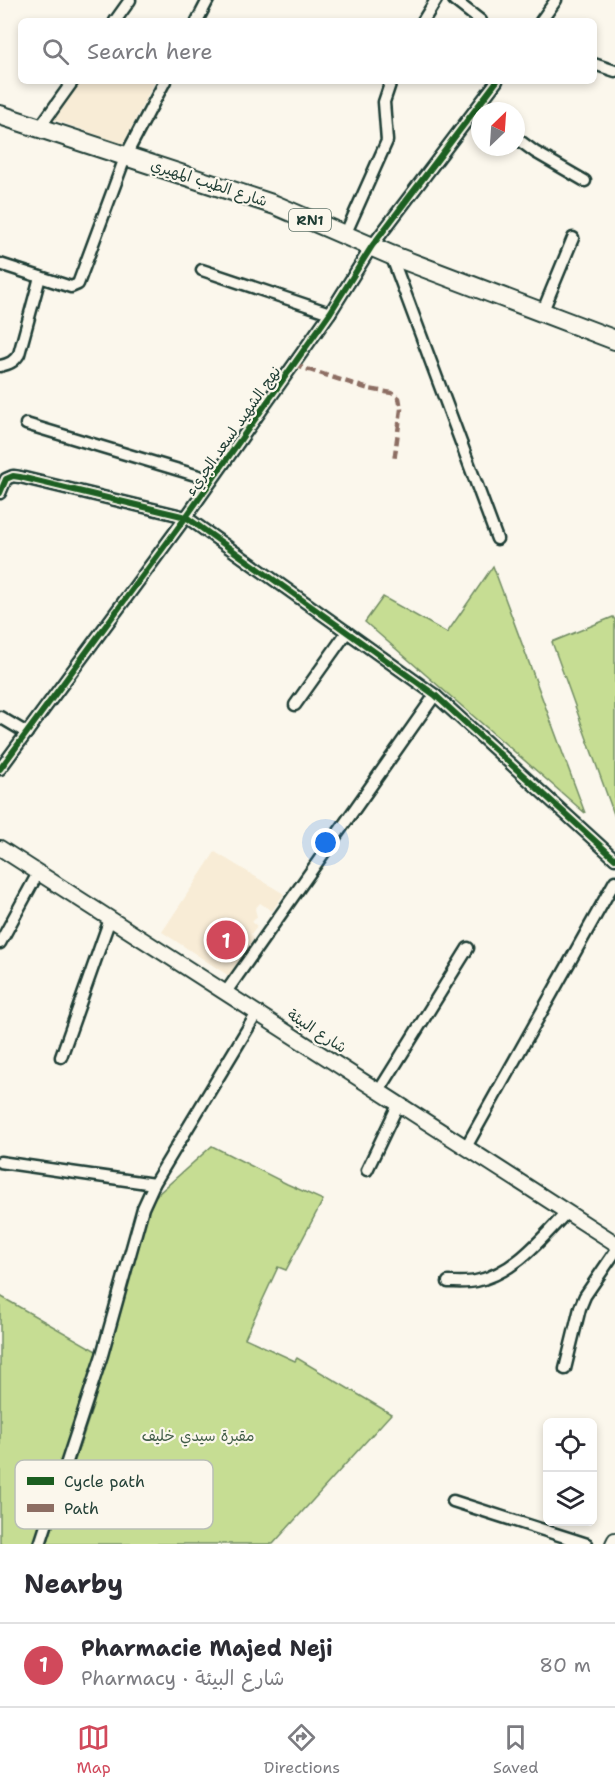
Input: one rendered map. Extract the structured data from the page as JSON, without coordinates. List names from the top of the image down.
{
  "streets": {
    "main road": ["شارع الطيب المهيري", "RN1"],
    "street": ["نهج الشهيد لسعد الجريء", "شارع البيئة"]
  },
  "crossings": [
    ["شارع الطيب المهيري", "نهج الشهيد لسعد الجريء"]
  ],
  "parks": ["مقبرة سيدي خليف"],
  "legend": ["Cycle path", "Path"],
  "north": "top right",
  "page": {
    "search": "Search here",
    "pins": "1",
    "heading": "Nearby",
    "list": [
      {
        "mark": "1",
        "name": "Pharmacie Majed Neji",
        "note": "Pharmacy · شارع البيئة",
        "value": "80 m"
      }
    ],
    "nav": ["Map", "Directions", "Saved"]
  }
}
